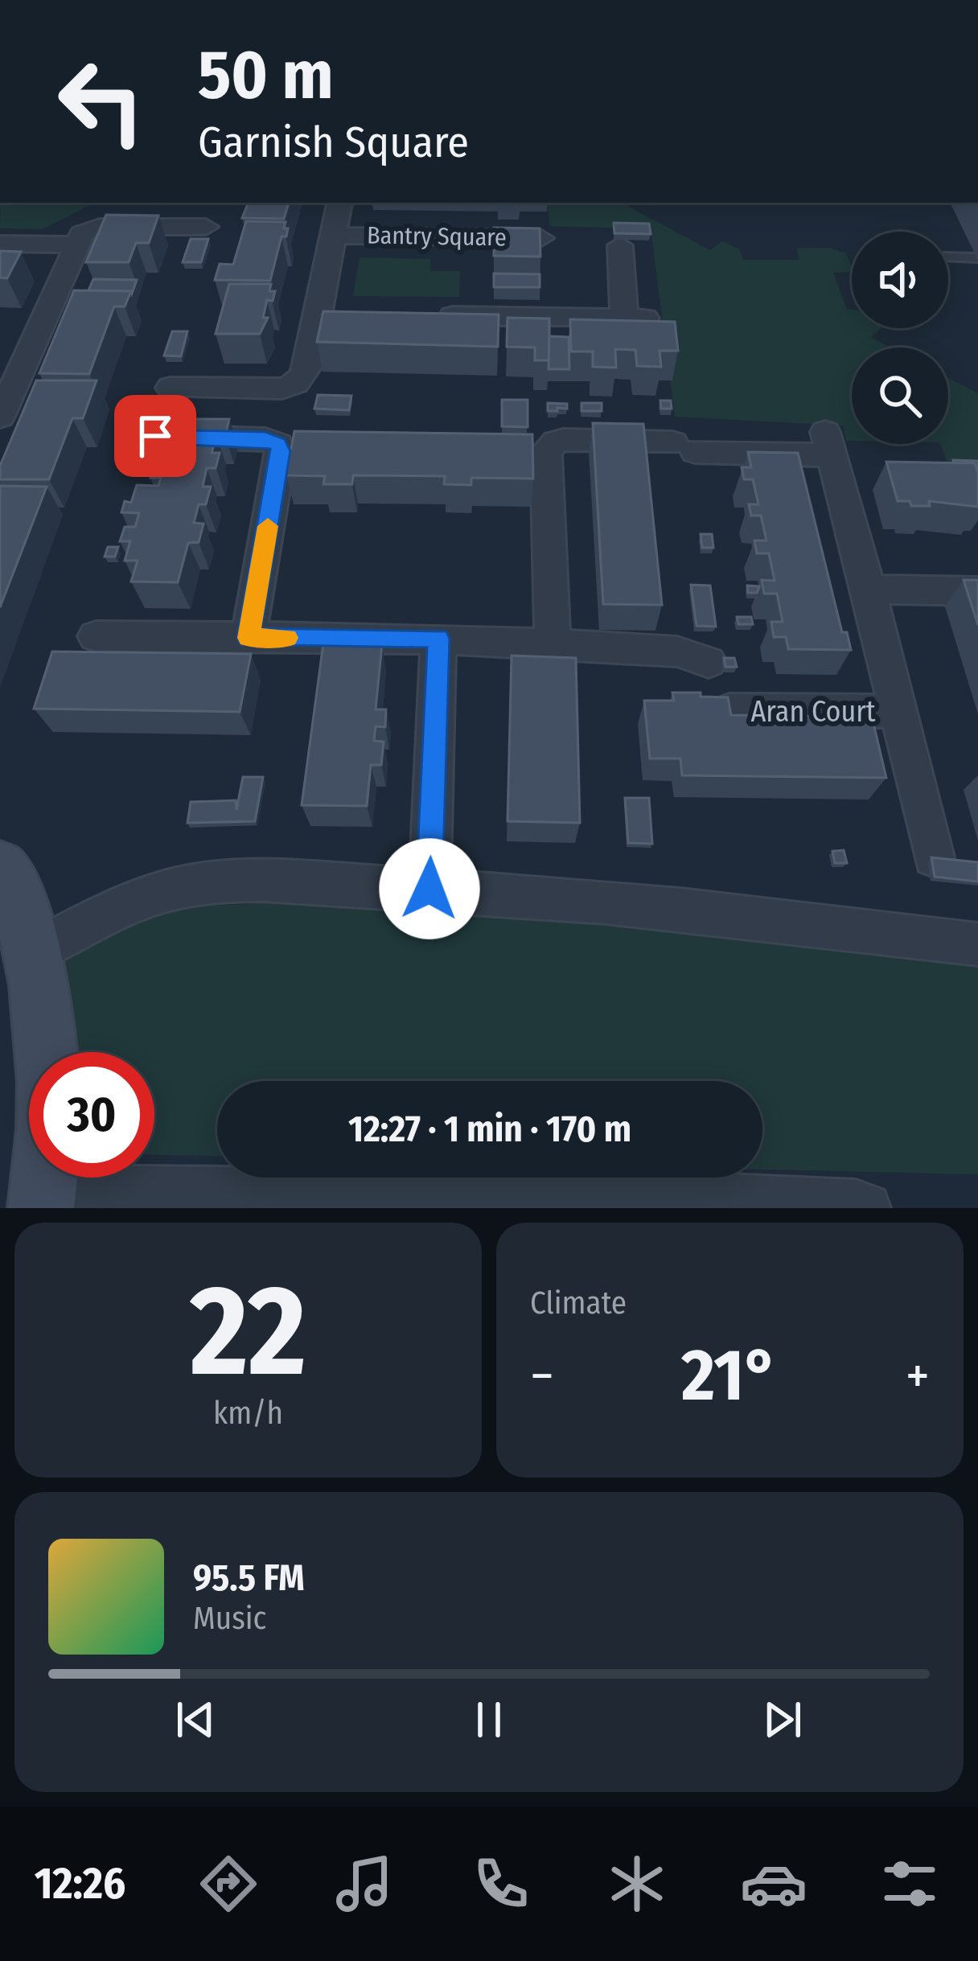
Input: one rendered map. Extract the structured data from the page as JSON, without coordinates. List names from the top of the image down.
{
  "streets": {
    "street": ["Bantry Square", "Aran Court"]
  },
  "page": {
    "turn": ["50 m", "Garnish Square"],
    "limit": "30",
    "trip": "12:27 · 1 min · 170 m",
    "tile": [
      ["22", "km/h"],
      "Climate"
    ],
    "heat": ["−", "21°", "+"],
    "song": ["95.5 FM", "Music"],
    "tabs": "12:26"
  }
}
